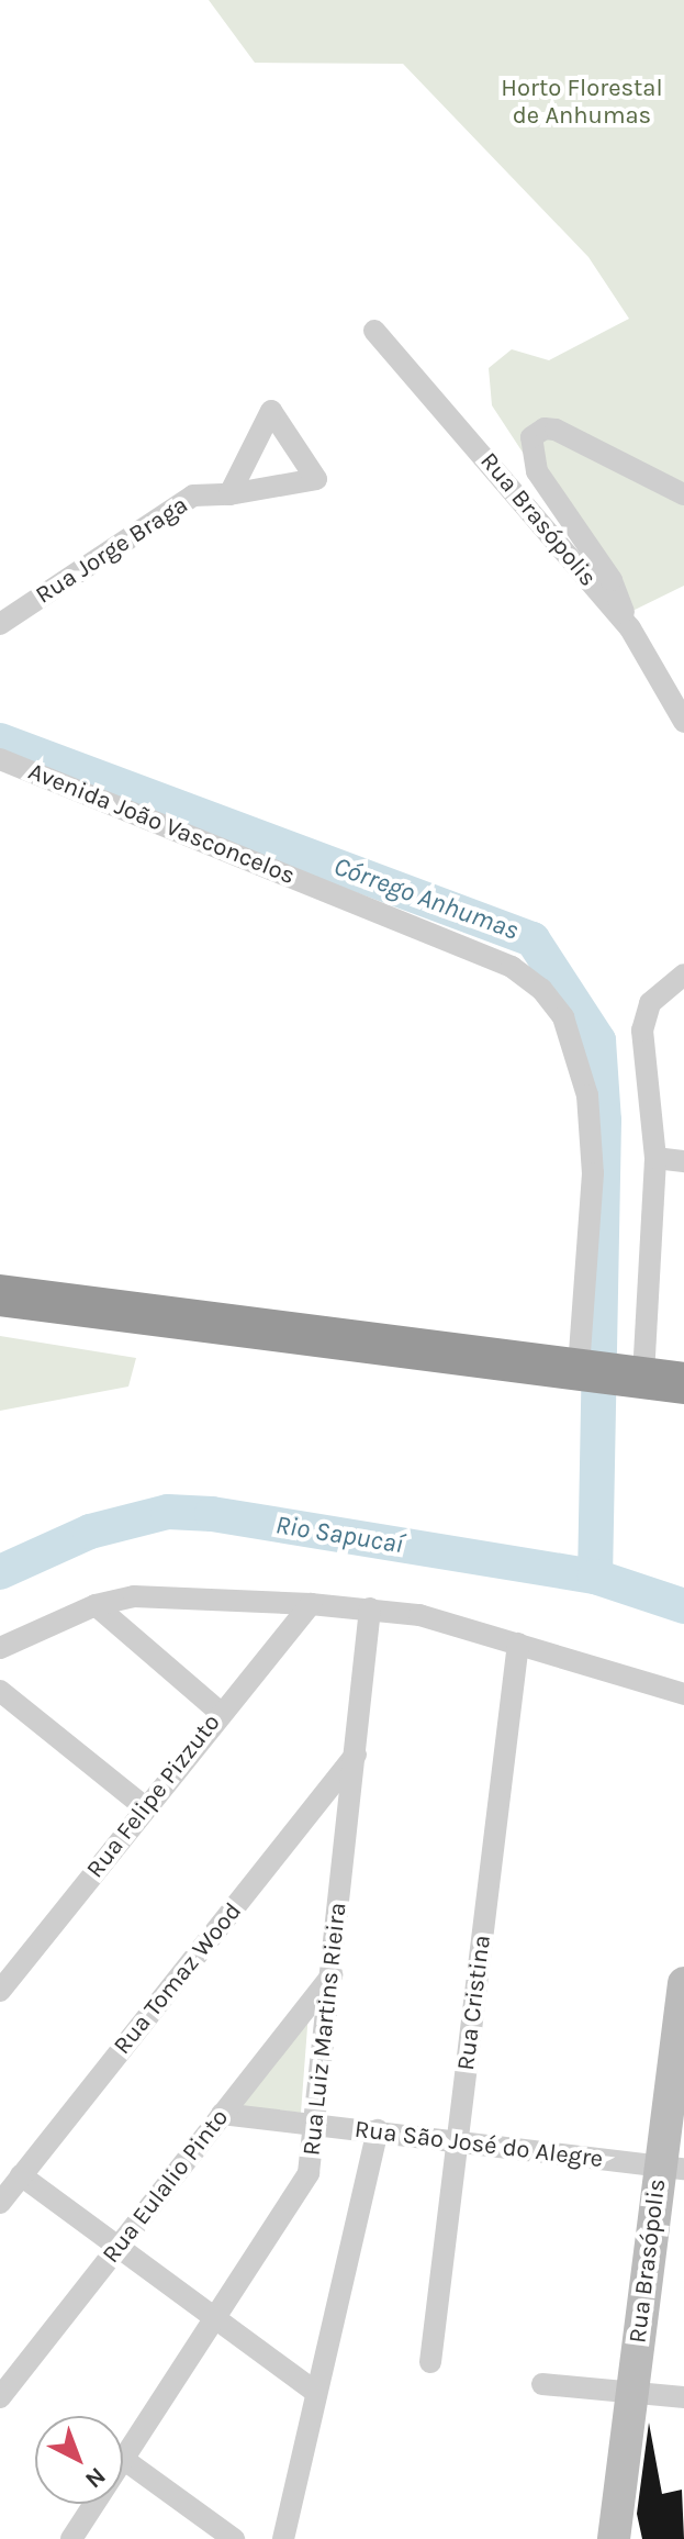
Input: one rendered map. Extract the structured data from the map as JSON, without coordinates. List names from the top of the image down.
{
  "streets": {
    "street": [
      "Rua Brasópolis",
      "Rua Jorge Braga",
      "Avenida João Vasconcelos",
      "Rua Felipe Pizzuto",
      "Rua Tomaz Wood",
      "Rua Cristina",
      "Rua Luiz Martins Rieira",
      "Rua São José do Alegre",
      "Rua Eulalio Pinto"
    ]
  },
  "crossings": [
    ["Rua Brasópolis", "Rua São José do Alegre"],
    ["Rua Tomaz Wood", "Rua Luiz Martins Rieira"],
    ["Rua Cristina", "Rua São José do Alegre"],
    ["Rua Luiz Martins Rieira", "Rua São José do Alegre"],
    ["Rua Luiz Martins Rieira", "Rua Eulalio Pinto"],
    ["Rua São José do Alegre", "Rua Eulalio Pinto"]
  ],
  "water": ["Córrego Anhumas", "Rio Sapucaí"],
  "parks": ["Horto Florestal de Anhumas"],
  "north": "bottom right"
}
